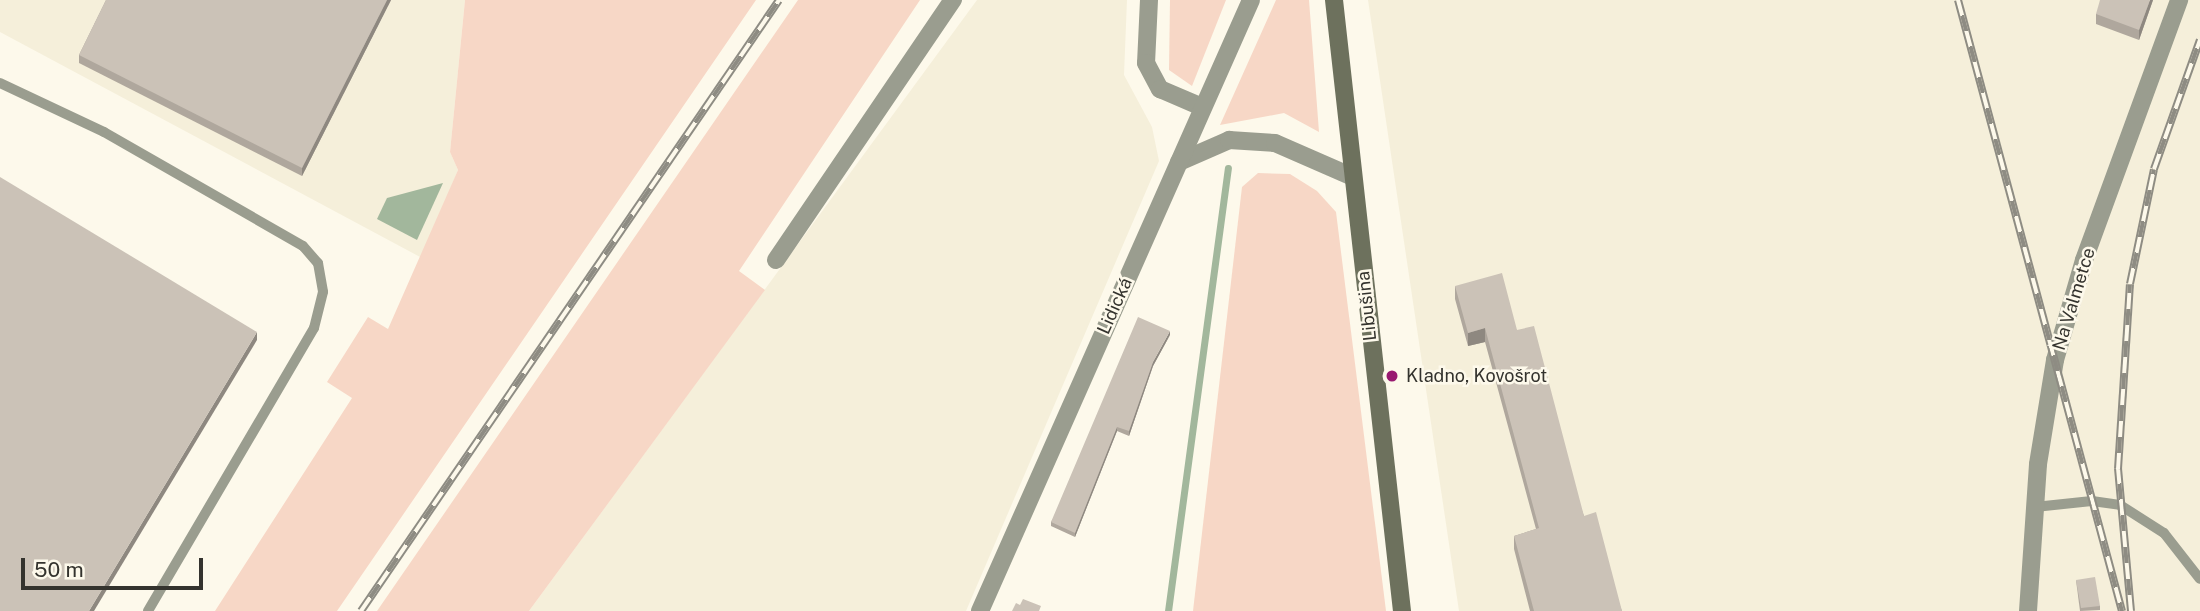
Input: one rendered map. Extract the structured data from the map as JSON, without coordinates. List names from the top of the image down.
{
  "streets": {
    "main road": ["Libušina"],
    "street": ["Na Valmetce", "Lidická"]
  },
  "places": ["Kladno, Kovošrot"],
  "scale_bar": "50 m"
}
